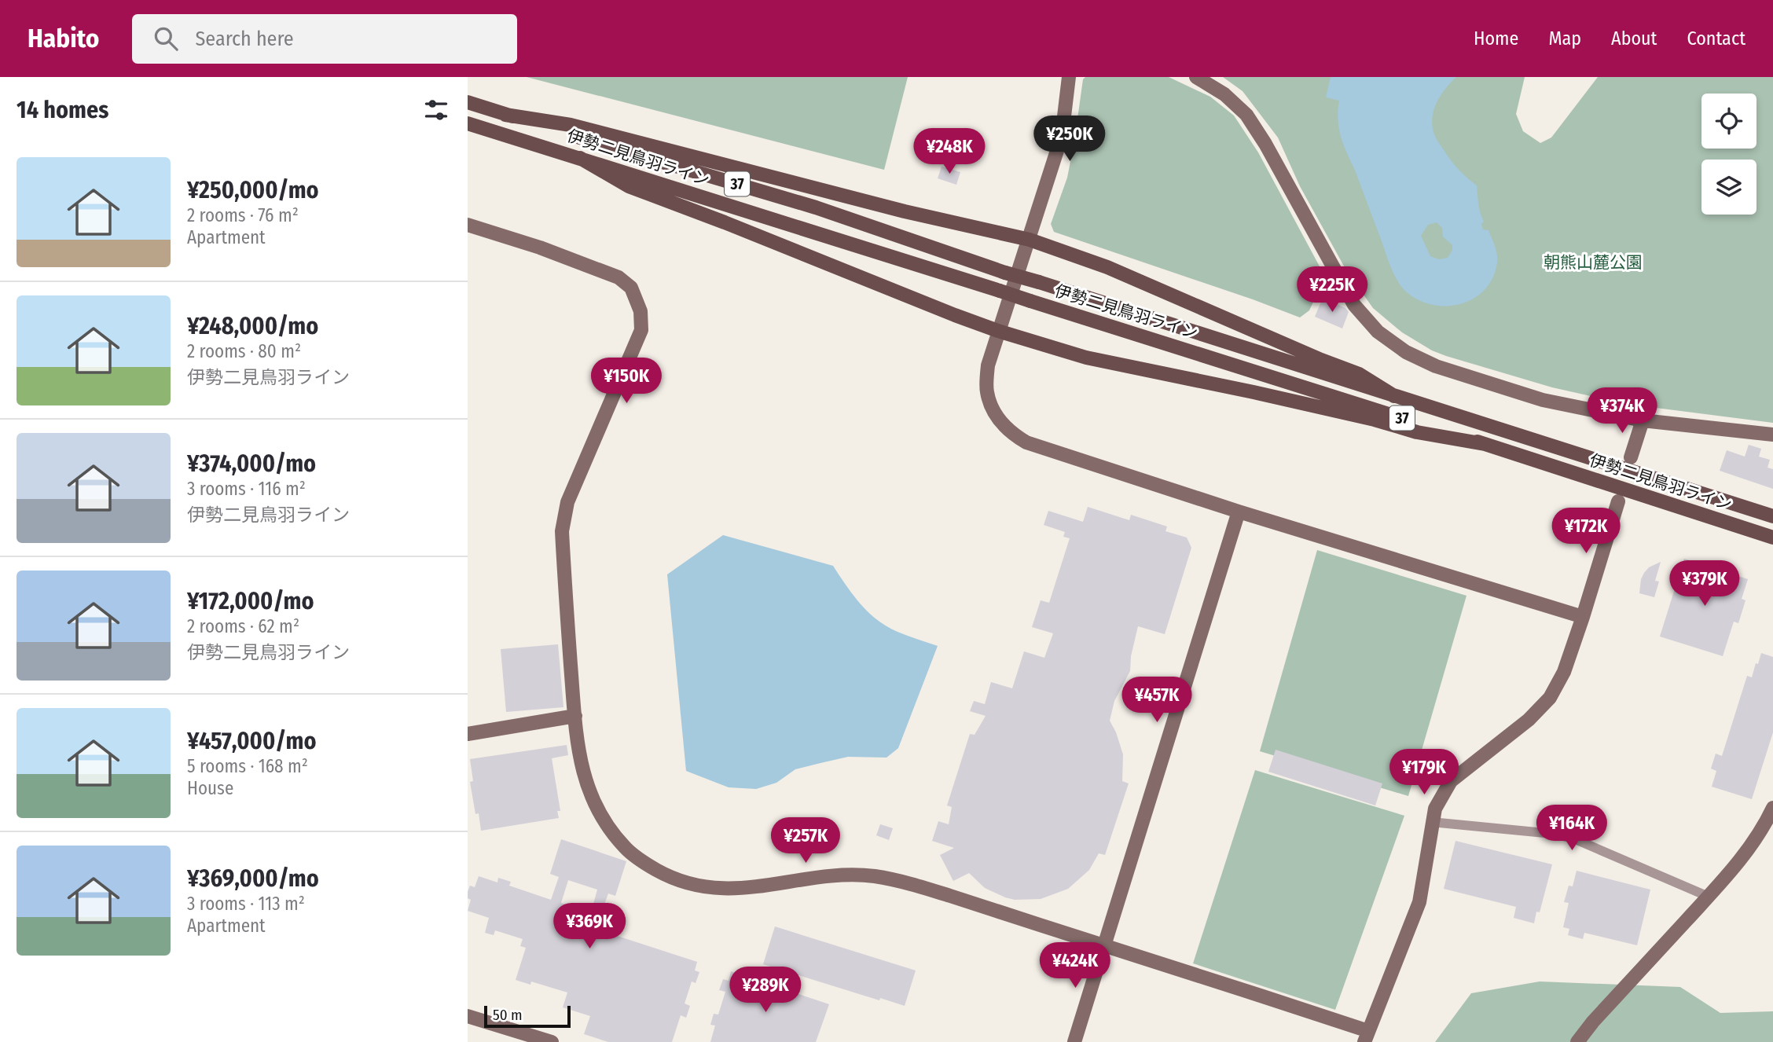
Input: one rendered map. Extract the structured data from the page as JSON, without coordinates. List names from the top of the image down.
{
  "streets": {
    "main road": ["伊勢二見鳥羽ライン", "37"]
  },
  "parks": ["朝熊山麓公園"],
  "scale_bar": "50 m",
  "page": {
    "header": "Habito",
    "search": "Search here",
    "nav": [
      "Home",
      "Map",
      "About",
      "Contact"
    ],
    "heading": "14 homes",
    "price": [
      "¥250K",
      "¥248K",
      "¥225K",
      "¥150K",
      "¥374K",
      "¥172K",
      "¥379K",
      "¥457K",
      "¥179K",
      "¥164K",
      "¥257K",
      "¥369K",
      "¥424K",
      "¥289K"
    ],
    "list": [
      {
        "name": "¥250,000/mo",
        "note": "2 rooms · 76 m² · Apartment"
      },
      {
        "name": "¥248,000/mo",
        "note": "2 rooms · 80 m² · 伊勢二見鳥羽ライン"
      },
      {
        "name": "¥374,000/mo",
        "note": "3 rooms · 116 m² · 伊勢二見鳥羽ライン"
      },
      {
        "name": "¥172,000/mo",
        "note": "2 rooms · 62 m² · 伊勢二見鳥羽ライン"
      },
      {
        "name": "¥457,000/mo",
        "note": "5 rooms · 168 m² · House"
      },
      {
        "name": "¥369,000/mo",
        "note": "3 rooms · 113 m² · Apartment"
      }
    ],
    "scale": "50 m"
  }
}
